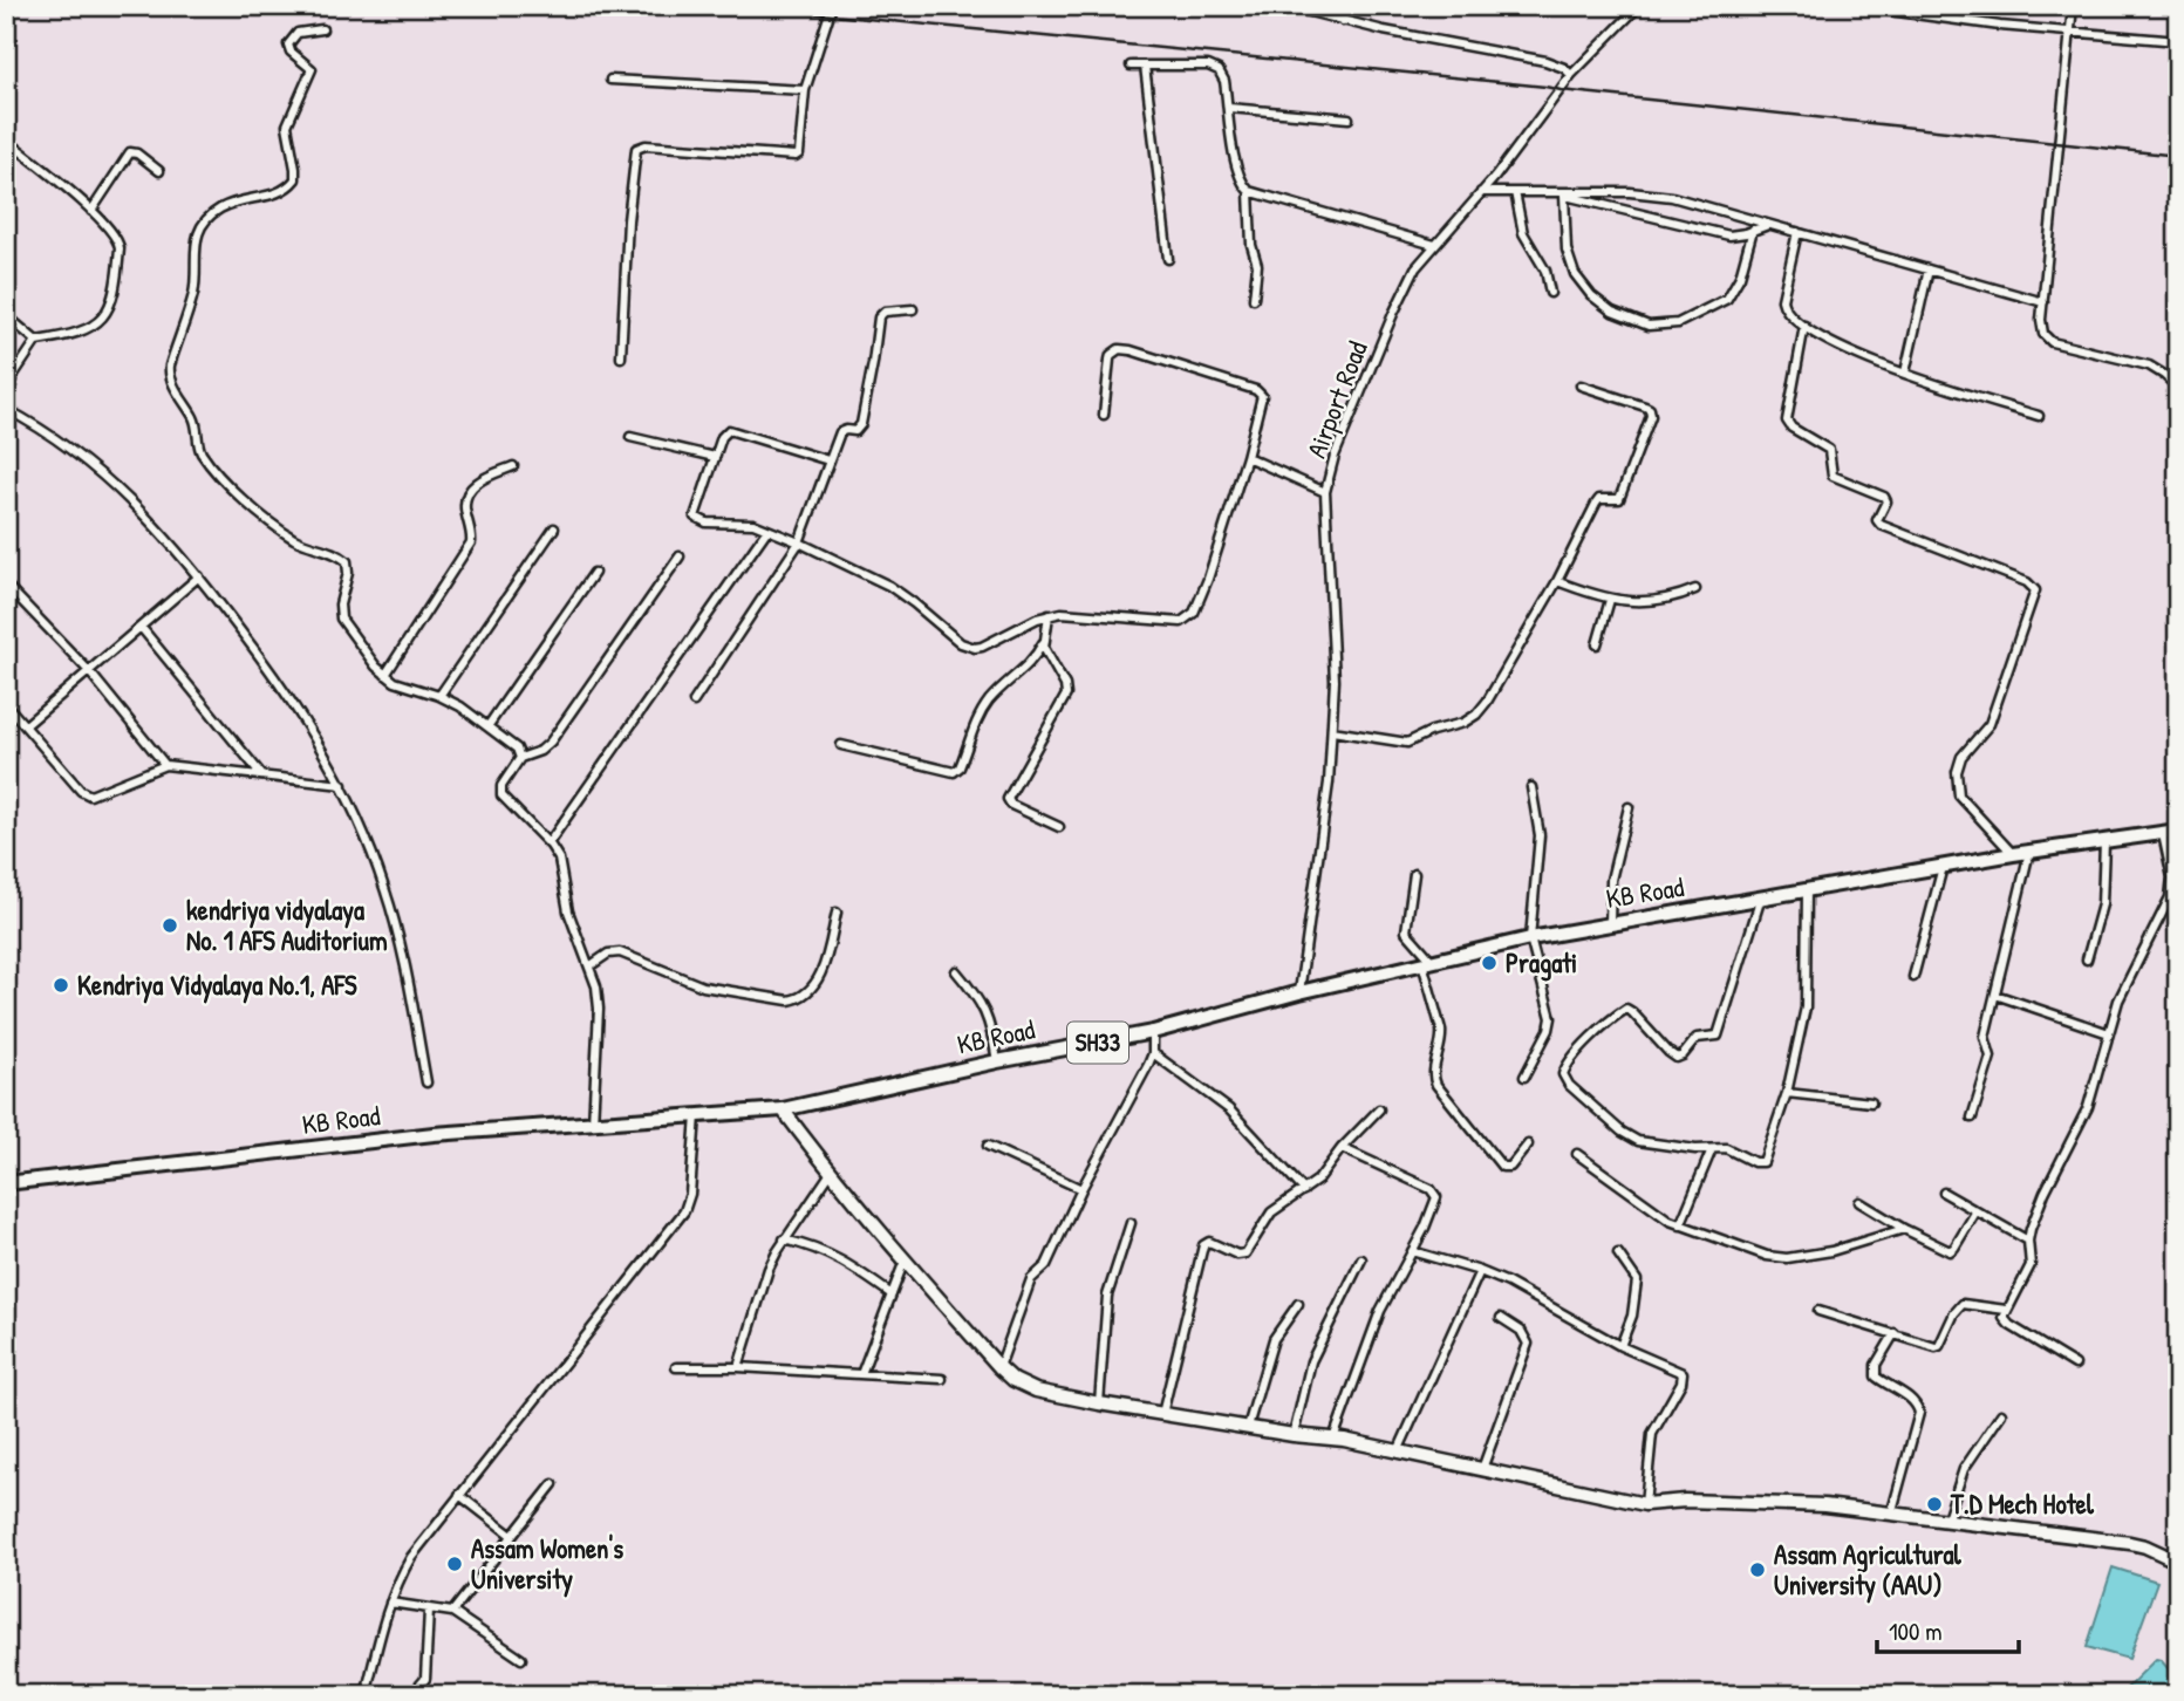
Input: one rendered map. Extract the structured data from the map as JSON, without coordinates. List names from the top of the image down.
{
  "streets": {
    "main road": ["KB Road", "SH33"],
    "street": ["Airport Road"]
  },
  "crossings": [
    ["Airport Road", "KB Road"]
  ],
  "places": [
    "kendriya vidyalaya No. 1 AFS Auditorium",
    "Pragati",
    "Kendriya Vidyalaya No.1, AFS",
    "T.D Mech Hotel",
    "Assam Women's University",
    "Assam Agricultural University (AAU)"
  ],
  "scale_bar": "100 m"
}
